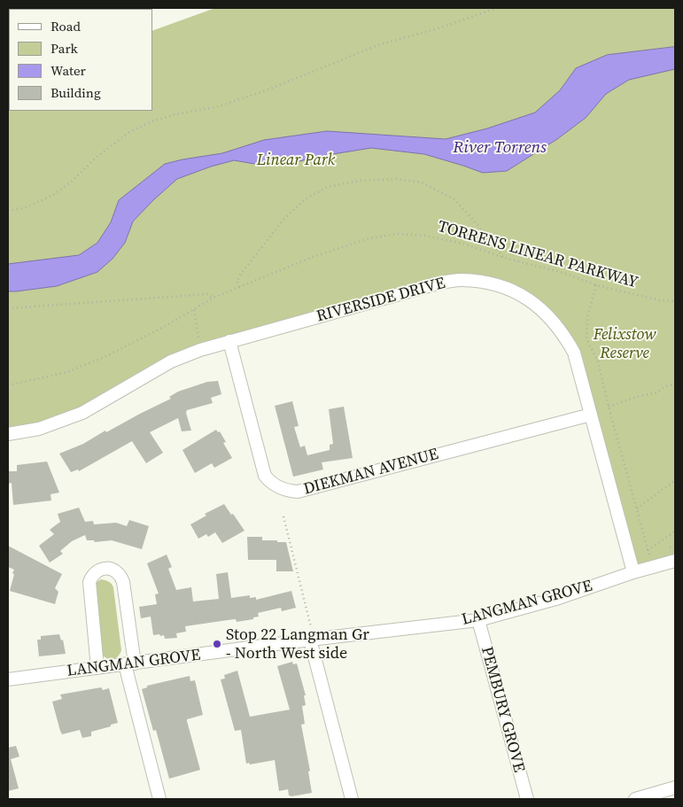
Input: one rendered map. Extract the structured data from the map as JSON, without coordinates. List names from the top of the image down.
{
  "streets": {
    "street": [
      "RIVERSIDE DRIVE",
      "DIEKMAN AVENUE",
      "LANGMAN GROVE",
      "PEMBURY GROVE"
    ],
    "path": ["TORRENS LINEAR PARKWAY"]
  },
  "crossings": [
    ["RIVERSIDE DRIVE", "DIEKMAN AVENUE"],
    ["RIVERSIDE DRIVE", "LANGMAN GROVE"],
    ["LANGMAN GROVE", "PEMBURY GROVE"]
  ],
  "water": ["River Torrens"],
  "parks": ["Linear Park", "Felixstow Reserve"],
  "places": ["Stop 22 Langman Gr - North West side"],
  "legend": [
    "Road",
    "Park",
    "Water",
    "Building"
  ]
}
